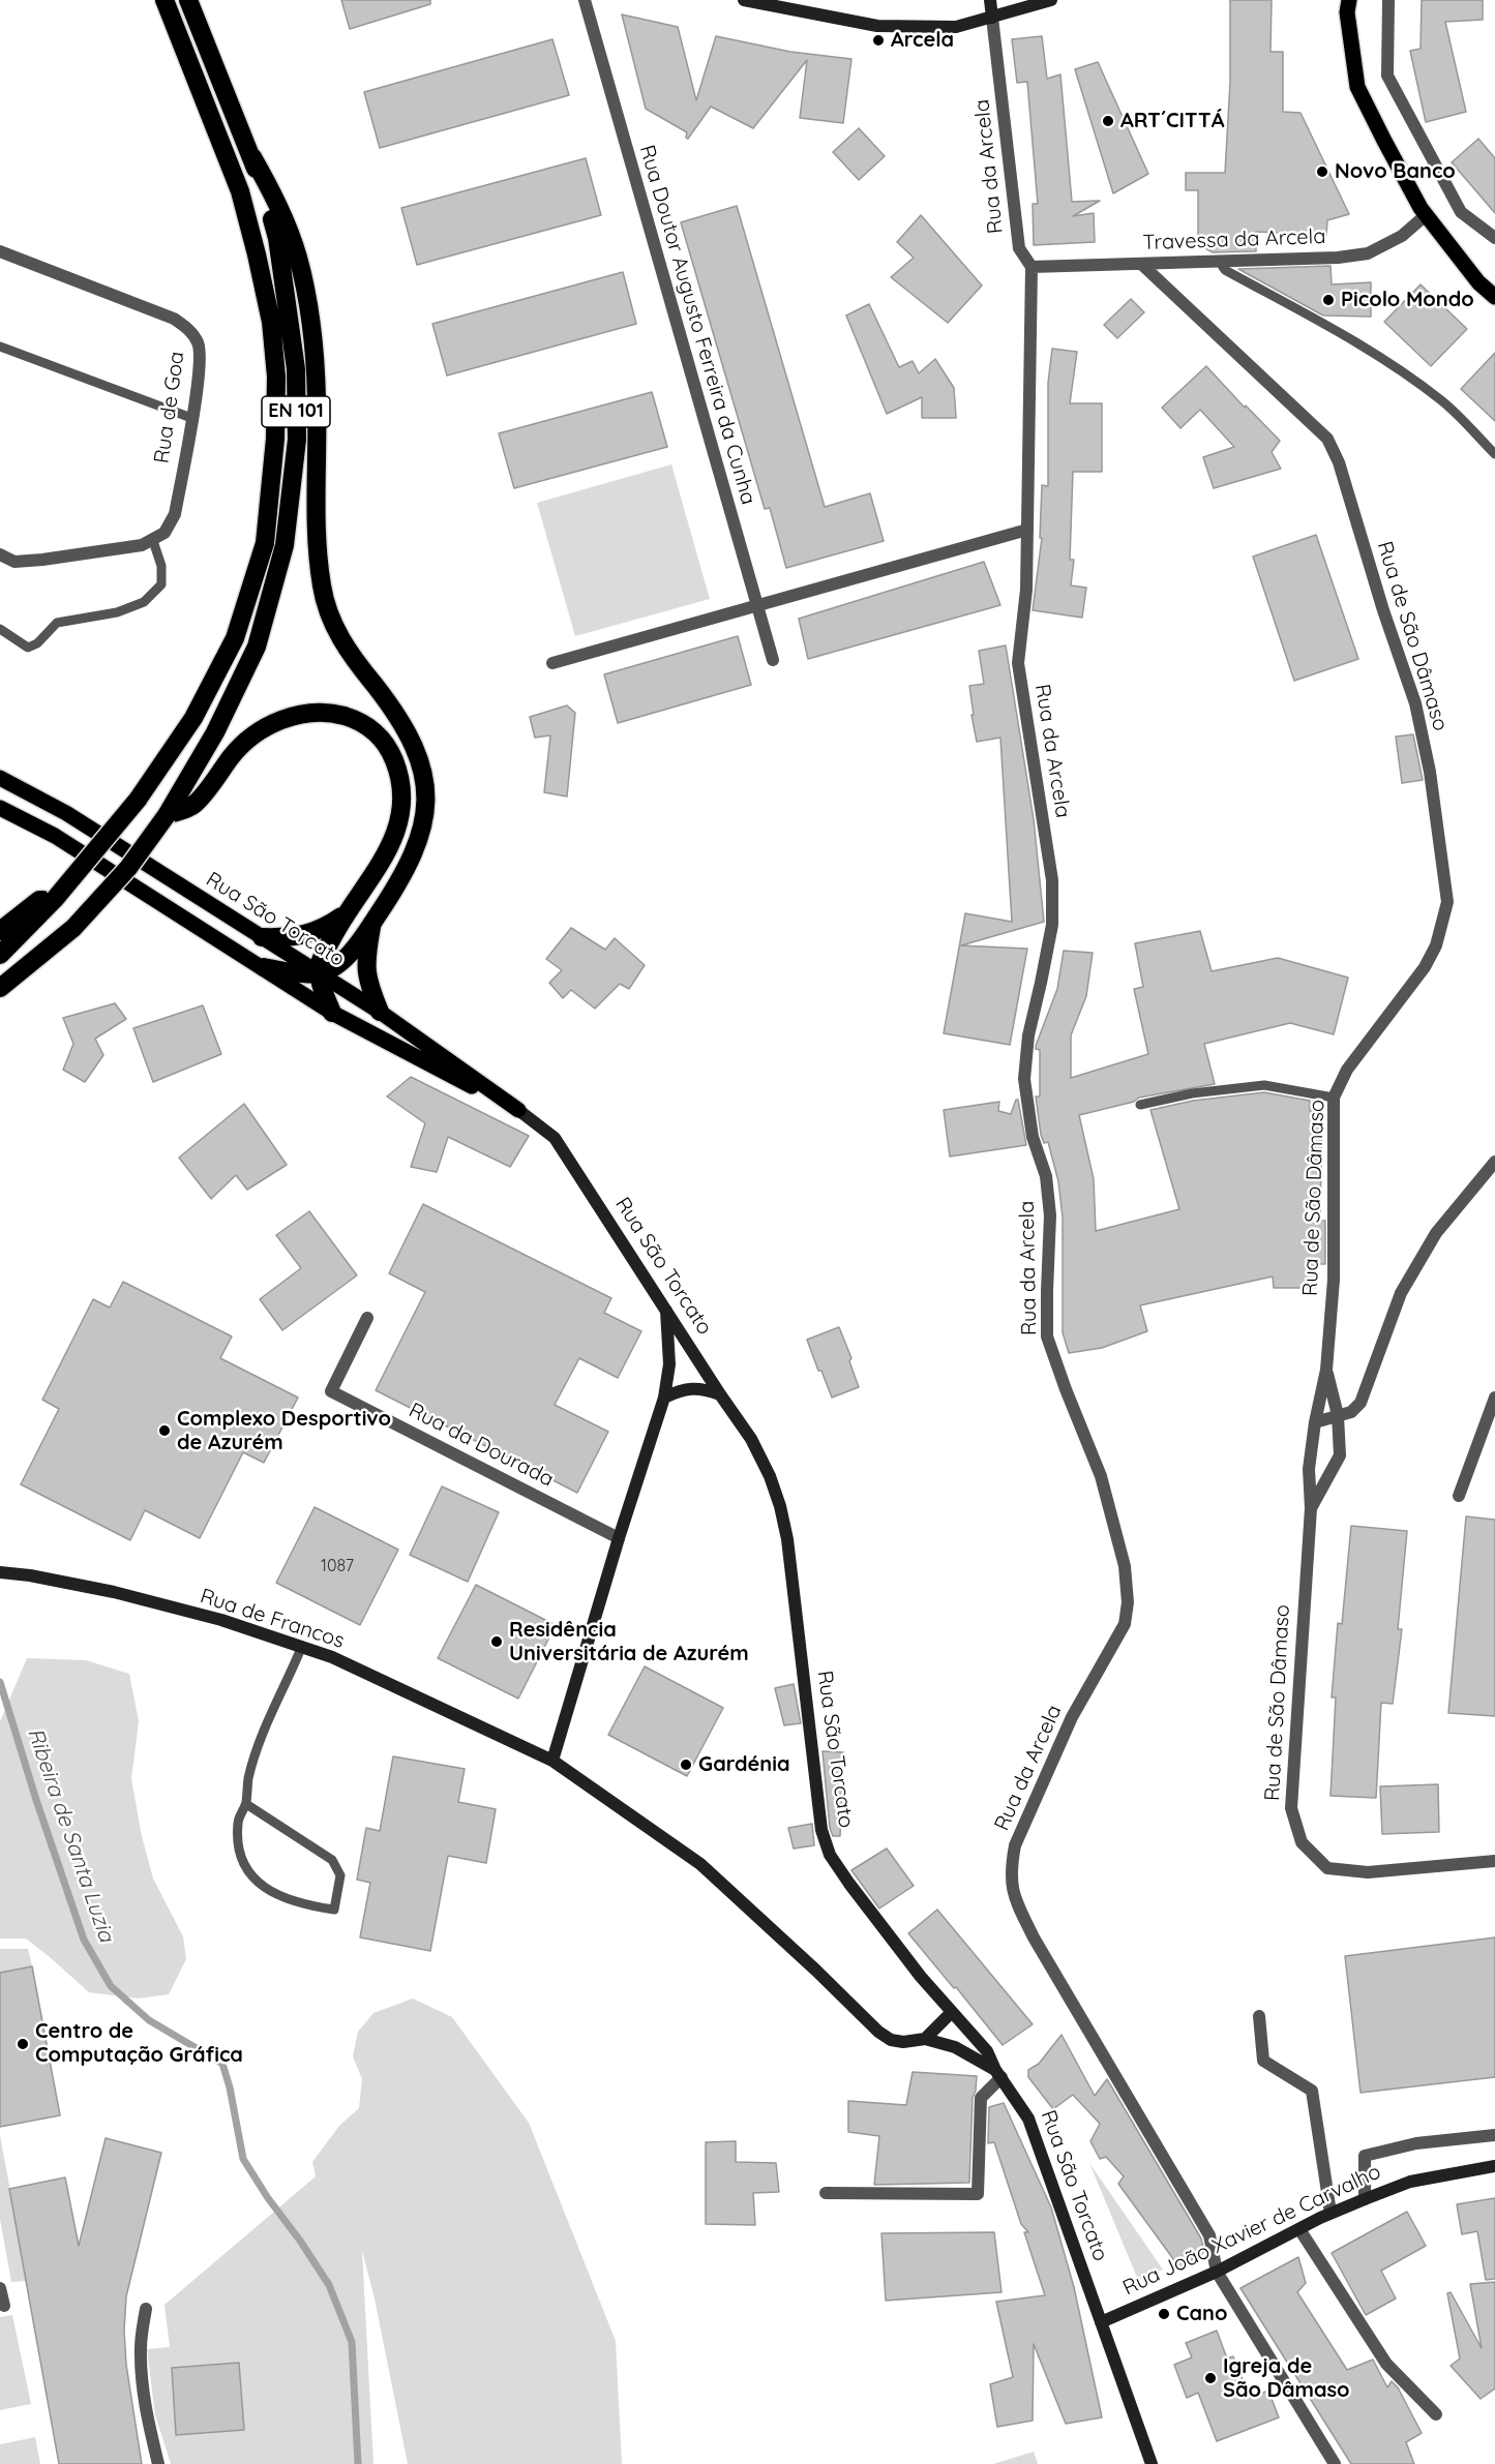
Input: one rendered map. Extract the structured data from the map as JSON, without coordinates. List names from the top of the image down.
{
  "streets": {
    "highway": ["EN 101"],
    "main road": ["Rua São Torcato"],
    "street": [
      "Rua da Arcela",
      "Travessa da Arcela",
      "Rua Doutor Augusto Ferreira da Cunha",
      "Rua de Goa",
      "Rua de São Dâmaso",
      "Rua da Dourada",
      "Rua de Francos",
      "Rua João Xavier de Carvalho"
    ]
  },
  "crossings": [
    ["Rua da Arcela", "Travessa da Arcela"],
    ["Rua da Arcela", "Rua João Xavier de Carvalho"],
    ["Travessa da Arcela", "Rua de São Dâmaso"],
    ["Rua São Torcato", "Rua de Francos"],
    ["Rua São Torcato", "Rua João Xavier de Carvalho"]
  ],
  "water": ["Ribeira de Santa Luzia"],
  "places": [
    "Arcela",
    "ART´CITTÁ",
    "Novo Banco",
    "Picolo Mondo",
    "Complexo Desportivo de Azurém",
    "Residência Universitária de Azurém",
    "Gardénia",
    "Centro de Computação Gráfica",
    "Cano",
    "Igreja de São Dâmaso"
  ],
  "house_numbers": ["1087"]
}
